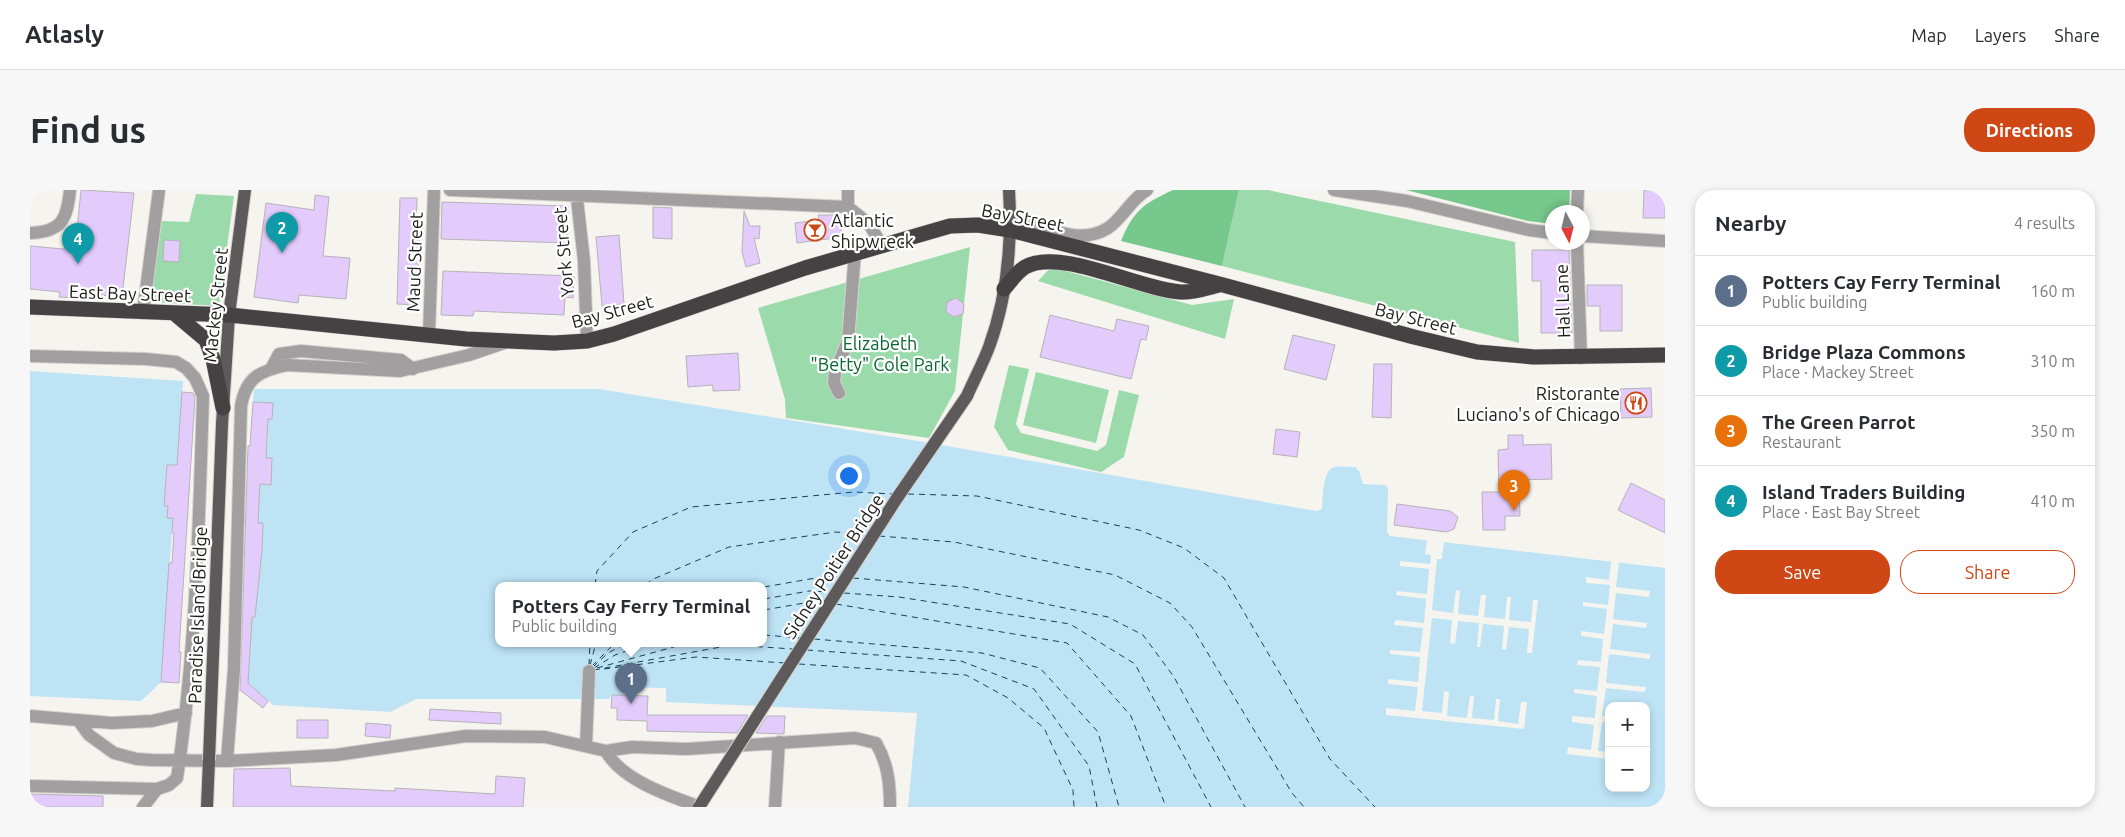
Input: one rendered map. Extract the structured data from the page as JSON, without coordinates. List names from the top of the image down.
{
  "streets": {
    "highway": ["Bay Street", "East Bay Street"],
    "main road": ["Mackey Street", "Sidney Poitier Bridge", "Paradise Island Bridge"],
    "street": ["York Street", "Maud Street", "Hall Lane"]
  },
  "crossings": [
    ["Bay Street", "York Street"],
    ["Bay Street", "Maud Street"],
    ["Bay Street", "East Bay Street"],
    ["Bay Street", "Hall Lane"],
    ["Bay Street", "Mackey Street"],
    ["East Bay Street", "Mackey Street"],
    ["Mackey Street", "Paradise Island Bridge"]
  ],
  "parks": ["Elizabeth \"Betty\" Cole Park"],
  "places": {
    "bar": ["Atlantic Shipwreck"],
    "restaurant": ["Ristorante Luciano's of Chicago"]
  },
  "north": "bottom",
  "page": {
    "header": "Atlasly",
    "nav": ["Map", "Layers", "Share"],
    "buttons": [
      "Directions",
      ["Save", "Share"]
    ],
    "title": "Find us",
    "heading": ["Nearby", "4 results"],
    "pins": [
      "2",
      "4",
      "3",
      "1"
    ],
    "list": [
      {
        "mark": "1",
        "name": "Potters Cay Ferry Terminal",
        "note": "Public building",
        "value": "160 m"
      },
      {
        "mark": "2",
        "name": "Bridge Plaza Commons",
        "note": "Place · Mackey Street",
        "value": "310 m"
      },
      {
        "mark": "3",
        "name": "The Green Parrot",
        "note": "Restaurant",
        "value": "350 m"
      },
      {
        "mark": "4",
        "name": "Island Traders Building",
        "note": "Place · East Bay Street",
        "value": "410 m"
      }
    ],
    "popup": ["Potters Cay Ferry Terminal", "Public building"],
    "map_buttons": ["+", "−"]
  }
}
